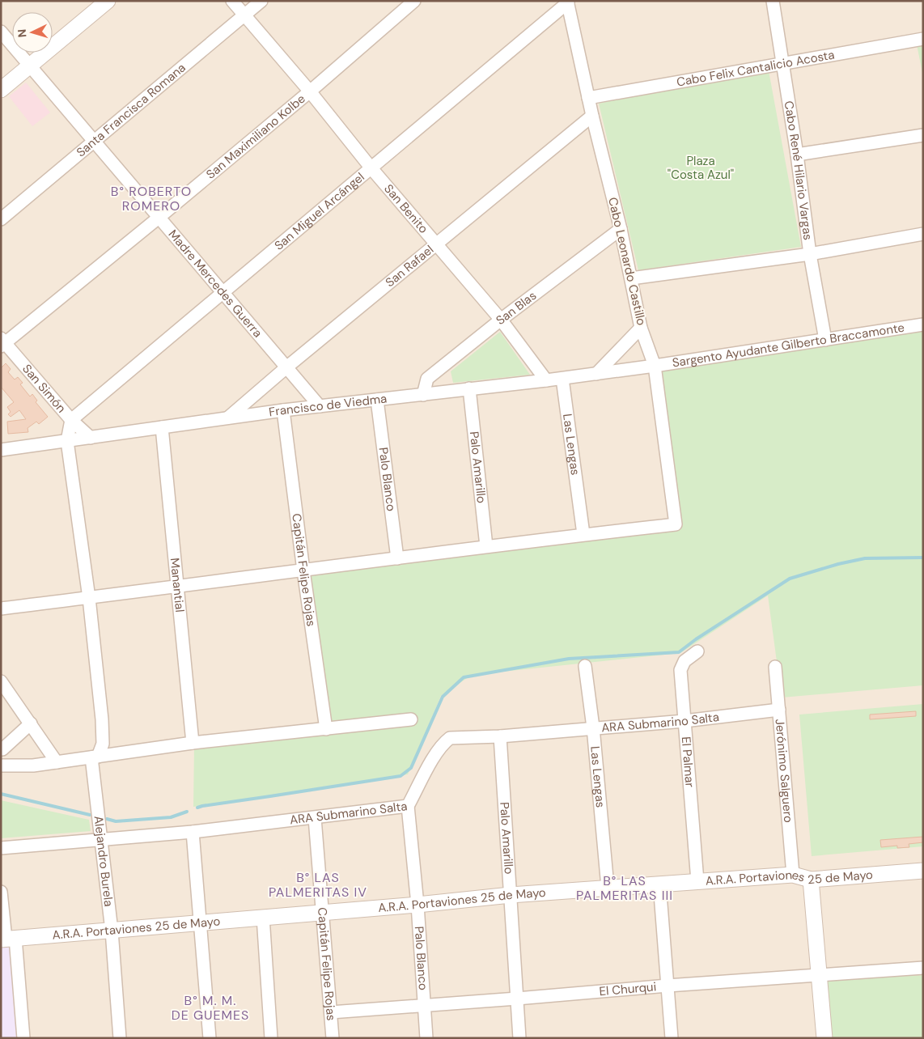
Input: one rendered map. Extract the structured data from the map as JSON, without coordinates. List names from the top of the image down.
{
  "streets": {
    "street": [
      "Cabo Felix Cantalicio Acosta",
      "Santa Francisca Romana",
      "San Maximiliano Kolbe",
      "Cabo René Hilario Vargas",
      "San Benito",
      "San Miguel Arcángel",
      "Cabo Leonardo Castillo",
      "San Rafael",
      "Madre Mercedes Guerra",
      "San Blas",
      "Sargento Ayudante Gilberto Braccamonte",
      "San Simón",
      "Francisco de Viedma",
      "Las Lengas",
      "Palo Amarillo",
      "Palo Blanco",
      "Capitán Felipe Rojas",
      "Manantial",
      "ARA Submarino Salta",
      "El Palmar",
      "Jerónimo Salguero",
      "Alejandro Burela",
      "A.R.A. Portaviones 25 de Mayo",
      "El Churqui"
    ]
  },
  "crossings": [
    ["Cabo Felix Cantalicio Acosta", "Cabo René Hilario Vargas"],
    ["Cabo Felix Cantalicio Acosta", "Cabo Leonardo Castillo"],
    ["Santa Francisca Romana", "San Benito"],
    ["Santa Francisca Romana", "Madre Mercedes Guerra"],
    ["San Maximiliano Kolbe", "San Benito"],
    ["San Maximiliano Kolbe", "Madre Mercedes Guerra"],
    ["San Maximiliano Kolbe", "San Simón"],
    ["Cabo René Hilario Vargas", "Sargento Ayudante Gilberto Braccamonte"],
    ["San Benito", "San Miguel Arcángel"],
    ["San Benito", "San Rafael"],
    ["San Benito", "San Blas"],
    ["San Benito", "Francisco de Viedma"],
    ["San Miguel Arcángel", "Cabo Leonardo Castillo"],
    ["San Miguel Arcángel", "Madre Mercedes Guerra"],
    ["San Miguel Arcángel", "San Simón"],
    ["Cabo Leonardo Castillo", "San Rafael"],
    ["Cabo Leonardo Castillo", "San Blas"],
    ["Cabo Leonardo Castillo", "Sargento Ayudante Gilberto Braccamonte"],
    ["Cabo Leonardo Castillo", "Francisco de Viedma"],
    ["Cabo Leonardo Castillo", "Las Lengas"],
    ["San Rafael", "Madre Mercedes Guerra"],
    ["San Rafael", "Francisco de Viedma"],
    ["Madre Mercedes Guerra", "Francisco de Viedma"],
    ["San Blas", "Francisco de Viedma"],
    ["Sargento Ayudante Gilberto Braccamonte", "Francisco de Viedma"],
    ["San Simón", "Francisco de Viedma"],
    ["Francisco de Viedma", "Las Lengas"],
    ["Francisco de Viedma", "Palo Amarillo"],
    ["Francisco de Viedma", "Palo Blanco"],
    ["Francisco de Viedma", "Capitán Felipe Rojas"],
    ["Francisco de Viedma", "Manantial"],
    ["Las Lengas", "ARA Submarino Salta"],
    ["Las Lengas", "A.R.A. Portaviones 25 de Mayo"],
    ["Palo Amarillo", "ARA Submarino Salta"],
    ["Palo Amarillo", "A.R.A. Portaviones 25 de Mayo"],
    ["Palo Amarillo", "El Churqui"],
    ["Palo Blanco", "ARA Submarino Salta"],
    ["Palo Blanco", "A.R.A. Portaviones 25 de Mayo"],
    ["Palo Blanco", "El Churqui"],
    ["Capitán Felipe Rojas", "ARA Submarino Salta"],
    ["Capitán Felipe Rojas", "A.R.A. Portaviones 25 de Mayo"],
    ["Capitán Felipe Rojas", "El Churqui"],
    ["ARA Submarino Salta", "El Palmar"],
    ["ARA Submarino Salta", "Jerónimo Salguero"],
    ["ARA Submarino Salta", "Alejandro Burela"],
    ["El Palmar", "A.R.A. Portaviones 25 de Mayo"],
    ["Jerónimo Salguero", "A.R.A. Portaviones 25 de Mayo"],
    ["Alejandro Burela", "A.R.A. Portaviones 25 de Mayo"]
  ],
  "districts": [
    "B° ROBERTO ROMERO",
    "B° LAS PALMERITAS IV",
    "B° LAS PALMERITAS III",
    "B° M. M. DE GUEMES"
  ],
  "parks": ["Plaza \"Costa Azul\""],
  "north": "left"
}
